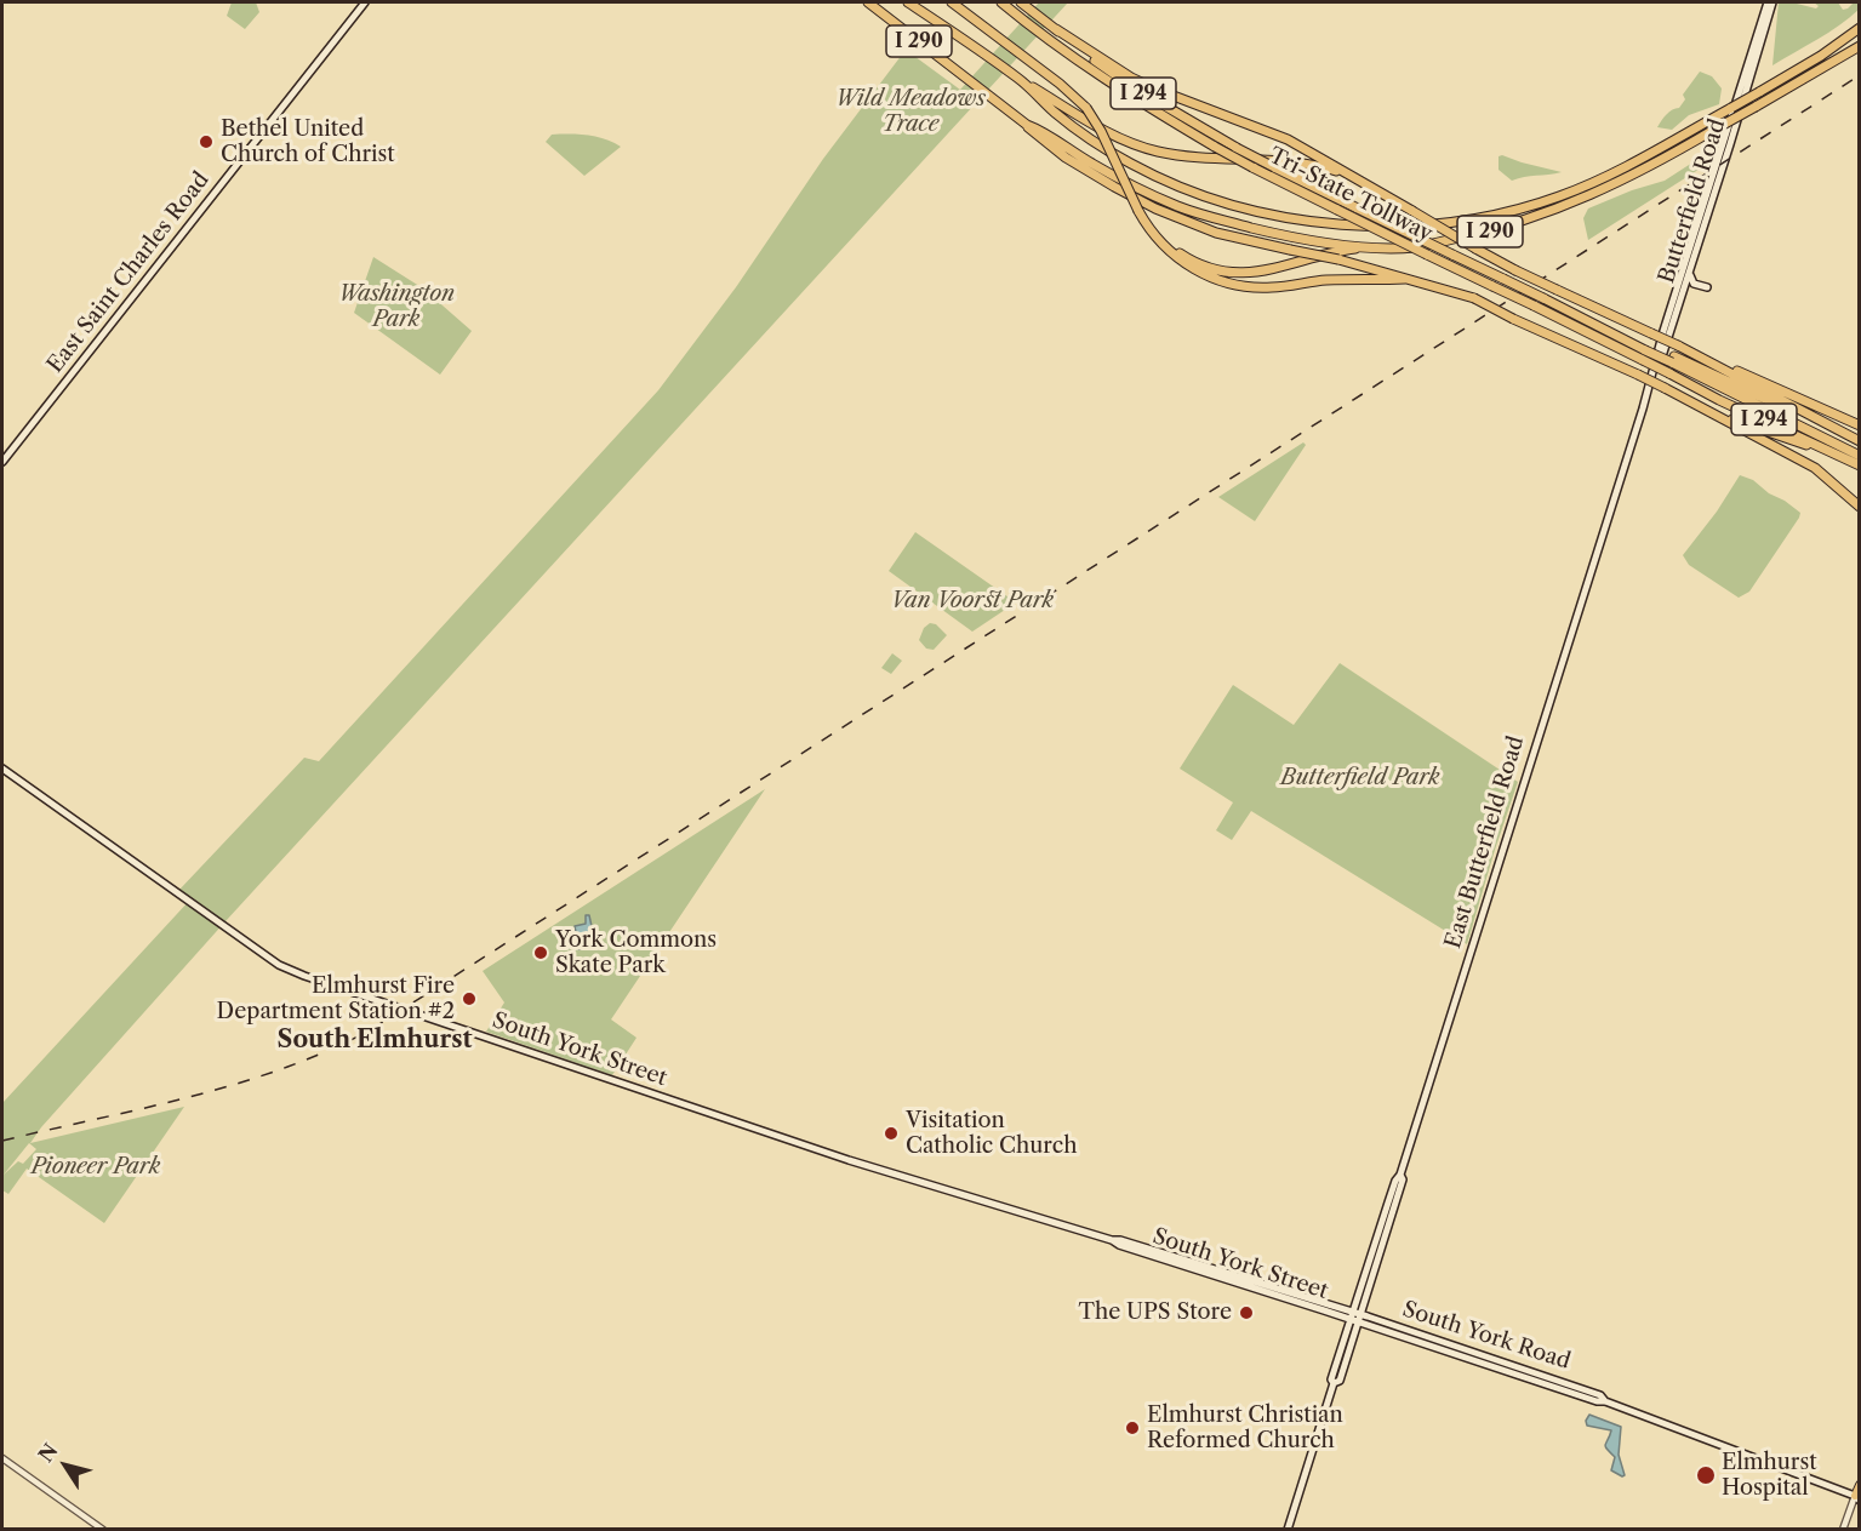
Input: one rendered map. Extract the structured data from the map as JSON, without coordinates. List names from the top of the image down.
{
  "streets": {
    "highway": ["I 290", "I 294", "Tri-State Tollway"],
    "main road": [
      "Butterfield Road",
      "East Saint Charles Road",
      "East Butterfield Road",
      "South York Street",
      "South York Road"
    ]
  },
  "crossings": [
    ["Butterfield Road", "East Butterfield Road"],
    ["East Butterfield Road", "South York Street"],
    ["East Butterfield Road", "South York Road"],
    ["South York Street", "South York Road"]
  ],
  "districts": ["South Elmhurst"],
  "parks": [
    "Wild Meadows Trace",
    "Washington Park",
    "Van Voorst Park",
    "Butterfield Park",
    "Pioneer Park"
  ],
  "places": [
    "Bethel United Church of Christ",
    "York Commons Skate Park",
    "Elmhurst Fire Department Station #2",
    "Visitation Catholic Church",
    "The UPS Store",
    "Elmhurst Christian Reformed Church",
    "Elmhurst Hospital"
  ],
  "north": "top left"
}
